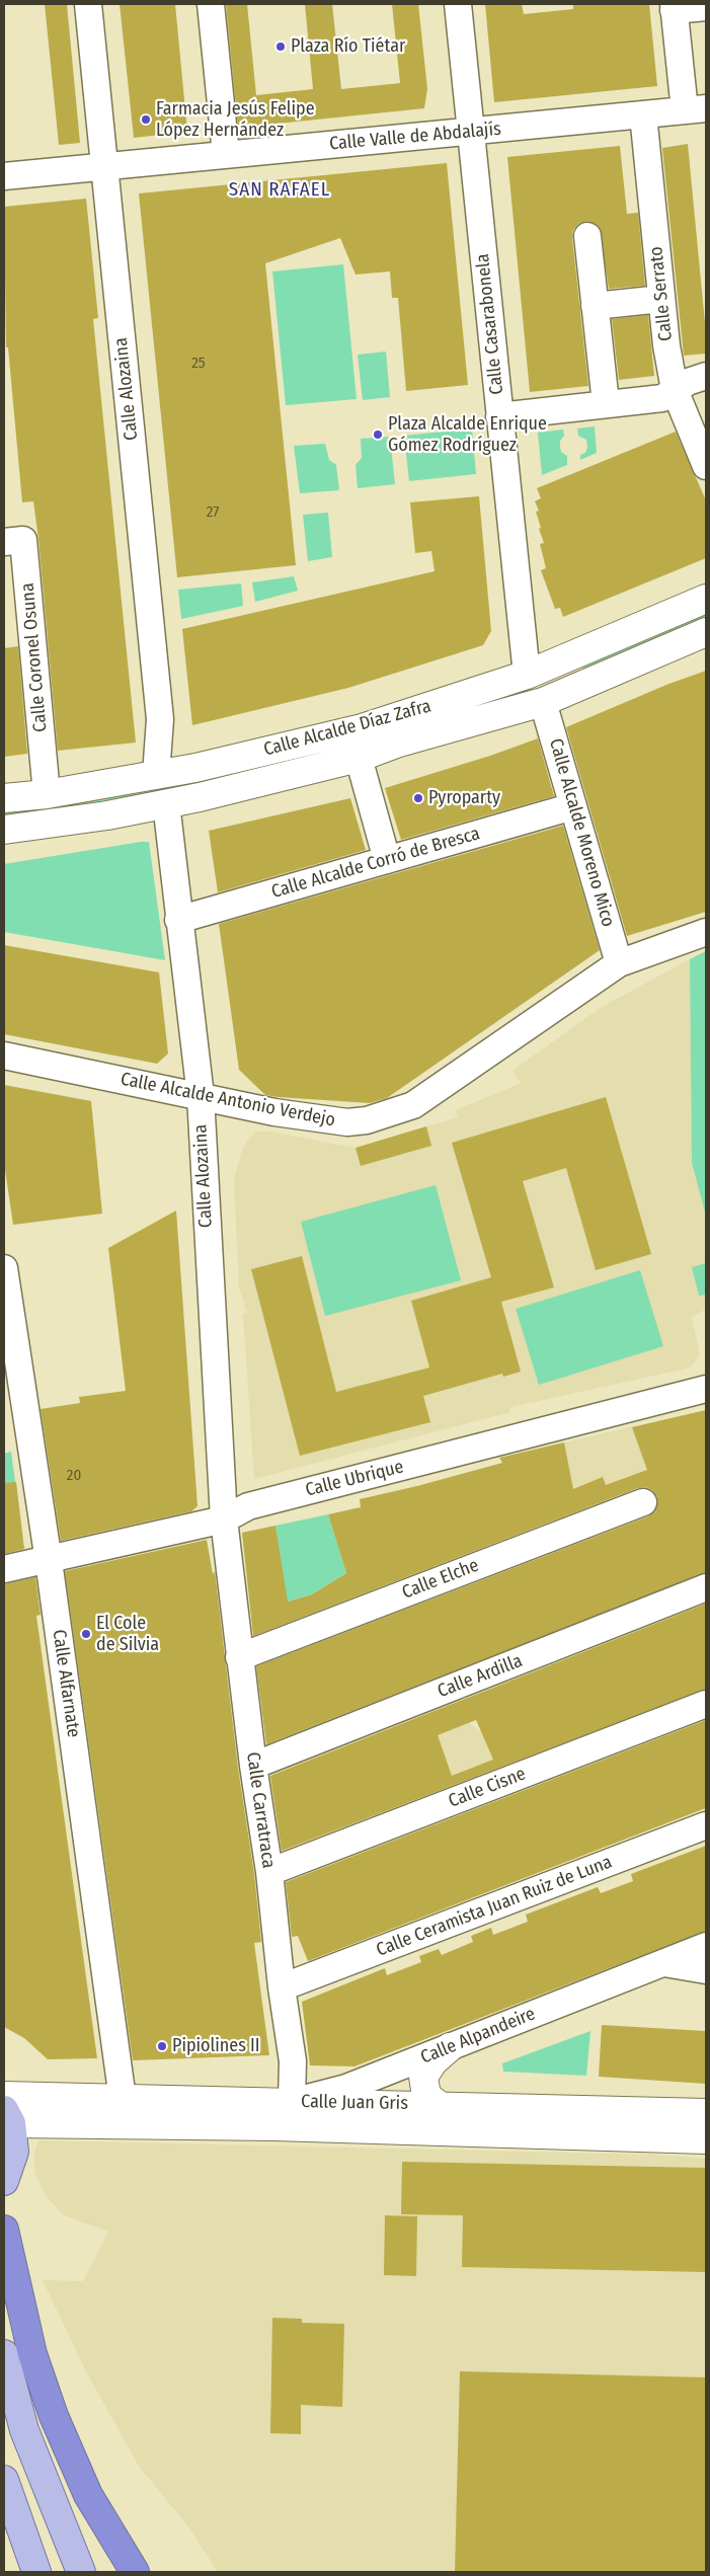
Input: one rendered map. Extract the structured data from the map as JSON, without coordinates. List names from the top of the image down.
{
  "streets": {
    "main road": ["Calle Alcalde Díaz Zafra", "Calle Juan Gris"],
    "street": [
      "Calle Valle de Abdalajís",
      "Calle Serrato",
      "Calle Casarabonela",
      "Calle Alozaina",
      "Calle Coronel Osuna",
      "Calle Alcalde Moreno Mico",
      "Calle Alcalde Corró de Bresca",
      "Calle Alcalde Antonio Verdejo",
      "Calle Ubrique",
      "Calle Elche",
      "Calle Ardilla",
      "Calle Alfarnate",
      "Calle Cisne",
      "Calle Carratraca",
      "Calle Ceramista Juan Ruiz de Luna",
      "Calle Alpandeire"
    ]
  },
  "crossings": [
    ["Calle Valle de Abdalajís", "Calle Serrato"],
    ["Calle Valle de Abdalajís", "Calle Casarabonela"],
    ["Calle Valle de Abdalajís", "Calle Alozaina"],
    ["Calle Casarabonela", "Calle Alcalde Díaz Zafra"],
    ["Calle Alozaina", "Calle Alcalde Díaz Zafra"],
    ["Calle Alozaina", "Calle Alcalde Corró de Bresca"],
    ["Calle Alozaina", "Calle Alcalde Antonio Verdejo"],
    ["Calle Alozaina", "Calle Ubrique"],
    ["Calle Alozaina", "Calle Carratraca"],
    ["Calle Coronel Osuna", "Calle Alcalde Díaz Zafra"],
    ["Calle Alcalde Díaz Zafra", "Calle Alcalde Moreno Mico"],
    ["Calle Alcalde Moreno Mico", "Calle Alcalde Corró de Bresca"],
    ["Calle Alcalde Moreno Mico", "Calle Alcalde Antonio Verdejo"],
    ["Calle Ubrique", "Calle Alfarnate"],
    ["Calle Ubrique", "Calle Carratraca"],
    ["Calle Elche", "Calle Carratraca"],
    ["Calle Ardilla", "Calle Carratraca"],
    ["Calle Alfarnate", "Calle Juan Gris"],
    ["Calle Cisne", "Calle Carratraca"],
    ["Calle Carratraca", "Calle Ceramista Juan Ruiz de Luna"],
    ["Calle Carratraca", "Calle Alpandeire"],
    ["Calle Carratraca", "Calle Juan Gris"],
    ["Calle Alpandeire", "Calle Juan Gris"]
  ],
  "districts": ["SAN RAFAEL"],
  "places": [
    "Plaza Río Tiétar",
    "Farmacia Jesús Felipe López Hernández",
    "Plaza Alcalde Enrique Gómez Rodríguez",
    "Pyroparty",
    "El Cole de Silvia",
    "Pipiolines II"
  ],
  "house_numbers": ["25", "27", "20"]
}
